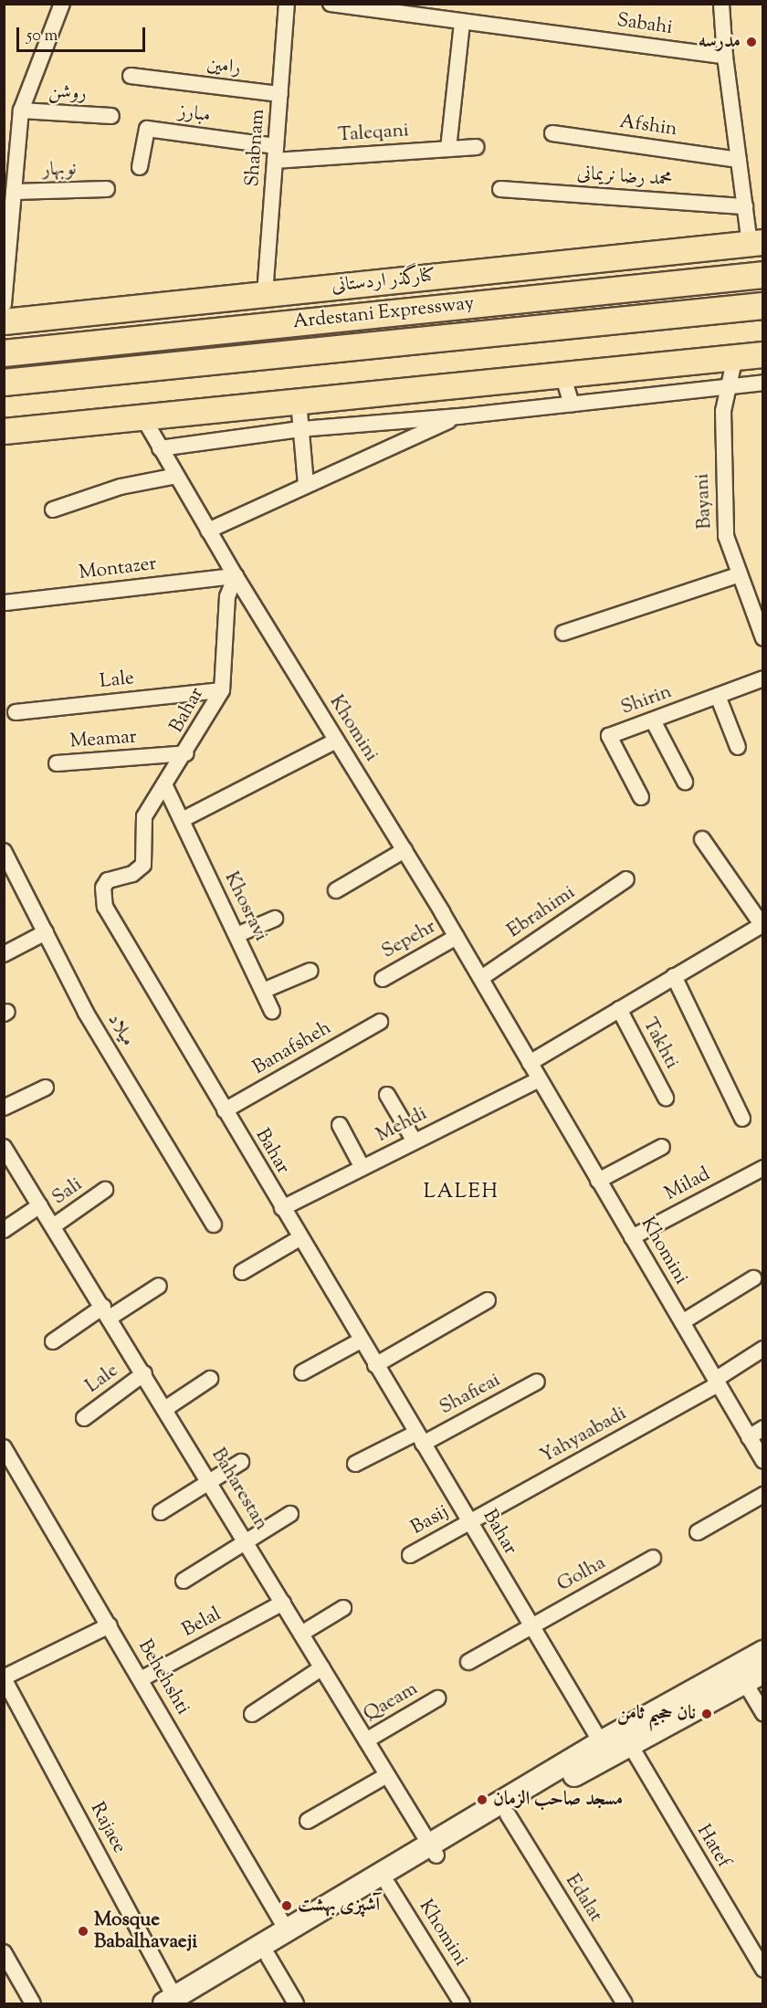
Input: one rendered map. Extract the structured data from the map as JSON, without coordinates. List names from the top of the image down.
{
  "streets": {
    "highway": ["Ardestani Expressway"],
    "main road": ["کنارگذر اردستانی"],
    "street": [
      "Sabahi",
      "رامین",
      "روشن",
      "مبارز",
      "Afshin",
      "Taleqani",
      "Shabnam",
      "نوبهار",
      "محمد رضا نریمانی",
      "Bayani",
      "Montazer",
      "Lale",
      "Shirin",
      "Bahar",
      "Khomini",
      "Meamar",
      "Khosravi",
      "Ebrahimi",
      "Sepehr",
      "میلاد",
      "Takhti",
      "Banafsheh",
      "Mehdi",
      "Milad",
      "Sali",
      "Shafieai",
      "Yahyaabadi",
      "Baharestan",
      "Basij",
      "Golha",
      "Belal",
      "Behehshti",
      "Qaeam",
      "Rajaee",
      "Hatef",
      "Edalat"
    ]
  },
  "crossings": [
    ["رامین", "Shabnam"],
    ["مبارز", "Taleqani"],
    ["مبارز", "Shabnam"],
    ["Taleqani", "Shabnam"],
    ["Shabnam", "کنارگذر اردستانی"],
    ["Montazer", "Bahar"],
    ["Montazer", "Khomini"],
    ["Lale", "Bahar"],
    ["Lale", "Baharestan"],
    ["Bahar", "Khomini"],
    ["Bahar", "Meamar"],
    ["Bahar", "Khosravi"],
    ["Bahar", "Banafsheh"],
    ["Bahar", "Mehdi"],
    ["Bahar", "Shafieai"],
    ["Bahar", "Yahyaabadi"],
    ["Bahar", "Basij"],
    ["Bahar", "Golha"],
    ["Khomini", "Ebrahimi"],
    ["Khomini", "Sepehr"],
    ["Khomini", "Mehdi"],
    ["Khomini", "Milad"],
    ["Khomini", "Yahyaabadi"],
    ["Sali", "Baharestan"],
    ["Yahyaabadi", "Basij"],
    ["Baharestan", "Belal"],
    ["Baharestan", "Qaeam"],
    ["Belal", "Behehshti"]
  ],
  "districts": ["LALEH"],
  "places": [
    "مدرسه",
    "نان حجیم ثامن",
    "مسجد صاحب الزمان",
    "آشپزی بهشت",
    "Mosque Babalhavaeji"
  ],
  "scale_bar": "50 m"
}
